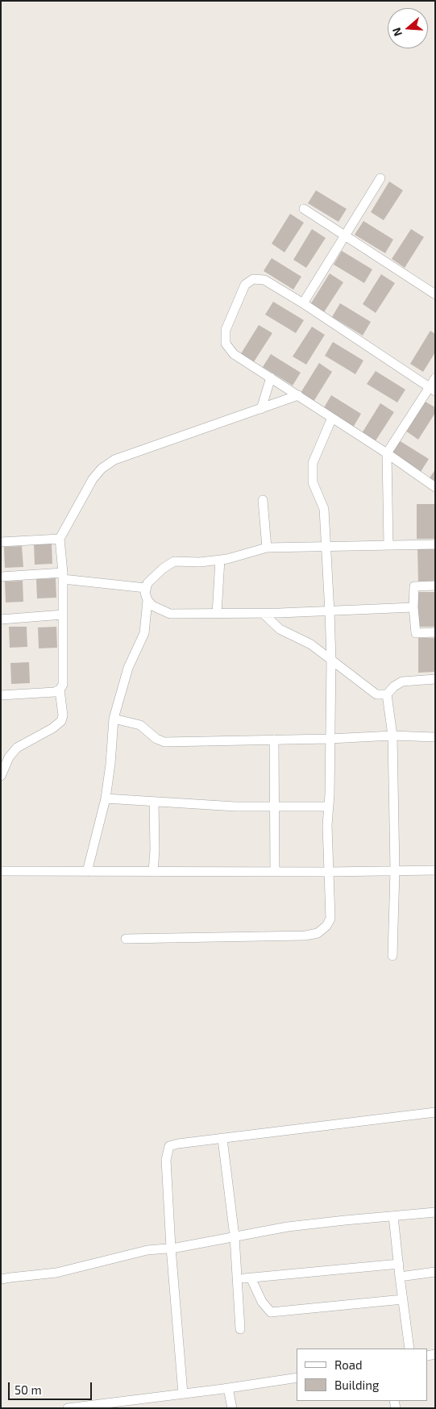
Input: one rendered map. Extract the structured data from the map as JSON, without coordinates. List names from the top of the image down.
{
  "legend": ["Road", "Building"],
  "scale_bar": "50 m",
  "north": "left"
}
